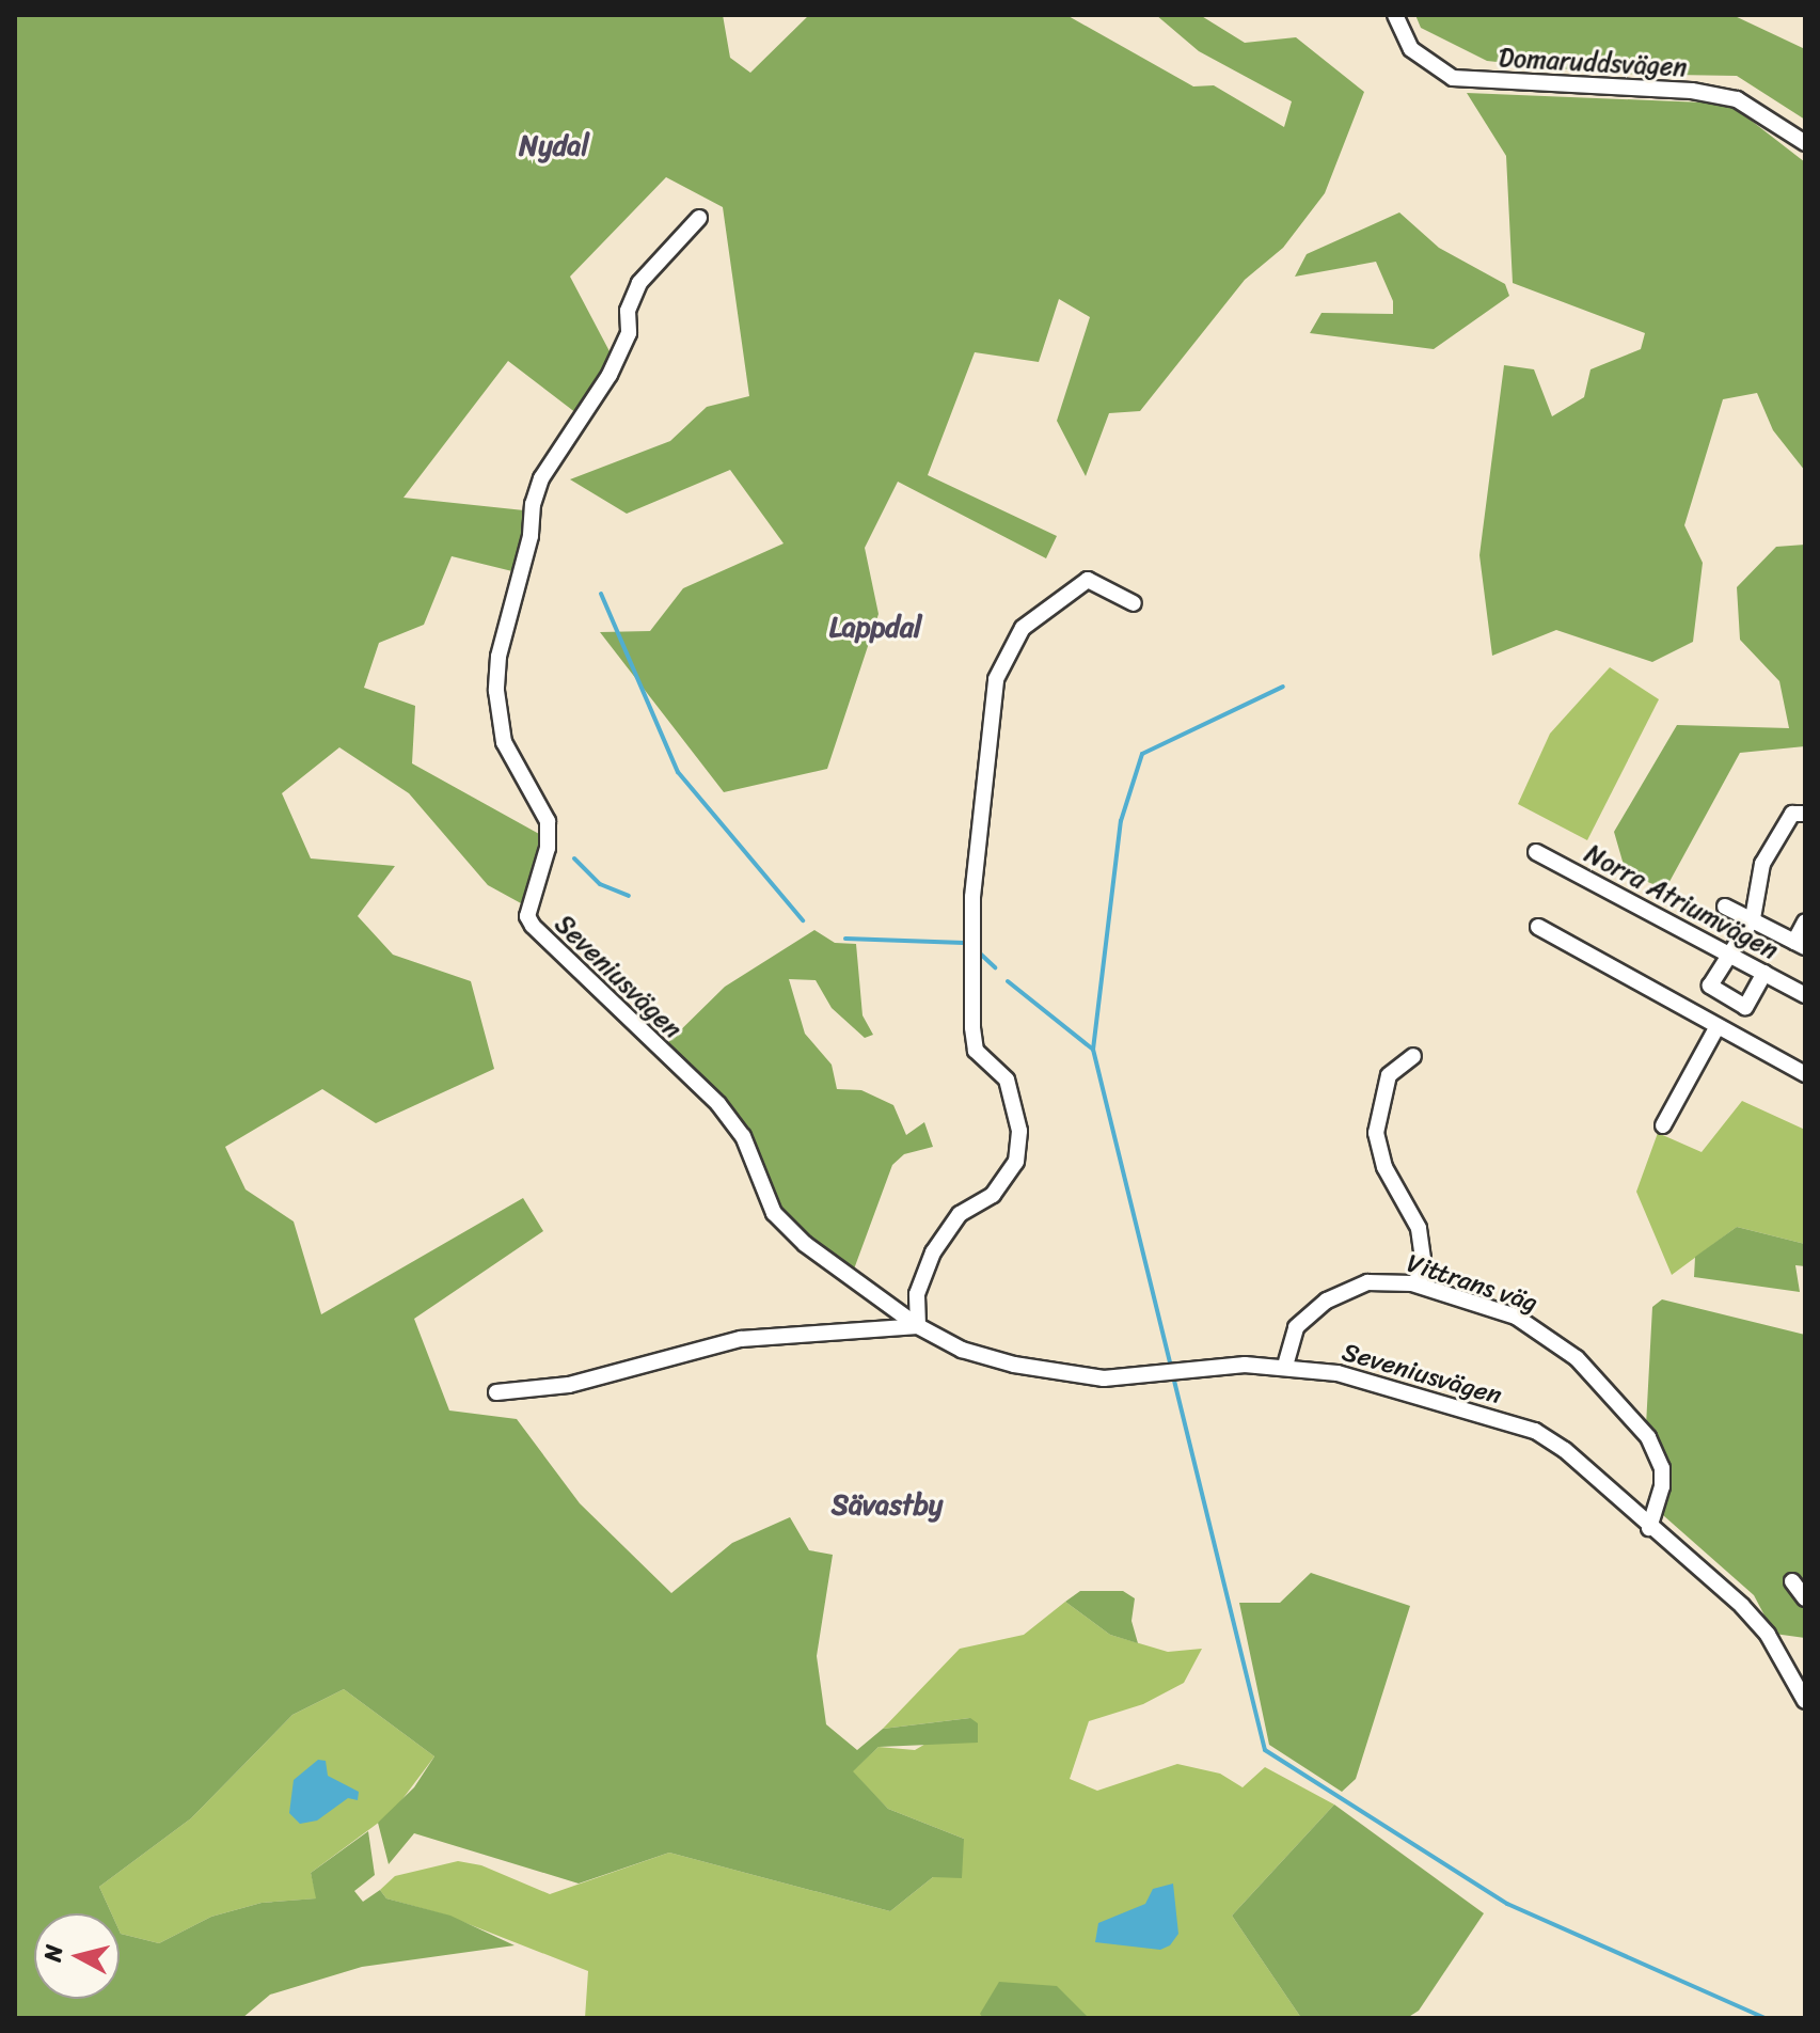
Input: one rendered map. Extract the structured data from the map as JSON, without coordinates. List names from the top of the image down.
{
  "streets": {
    "street": [
      "Domaruddsvägen",
      "Norra Atriumvägen",
      "Seveniusvägen",
      "Vittrans väg"
    ]
  },
  "crossings": [
    ["Seveniusvägen", "Vittrans väg"]
  ],
  "districts": ["Nydal", "Lappdal", "Sävastby"],
  "north": "left"
}
